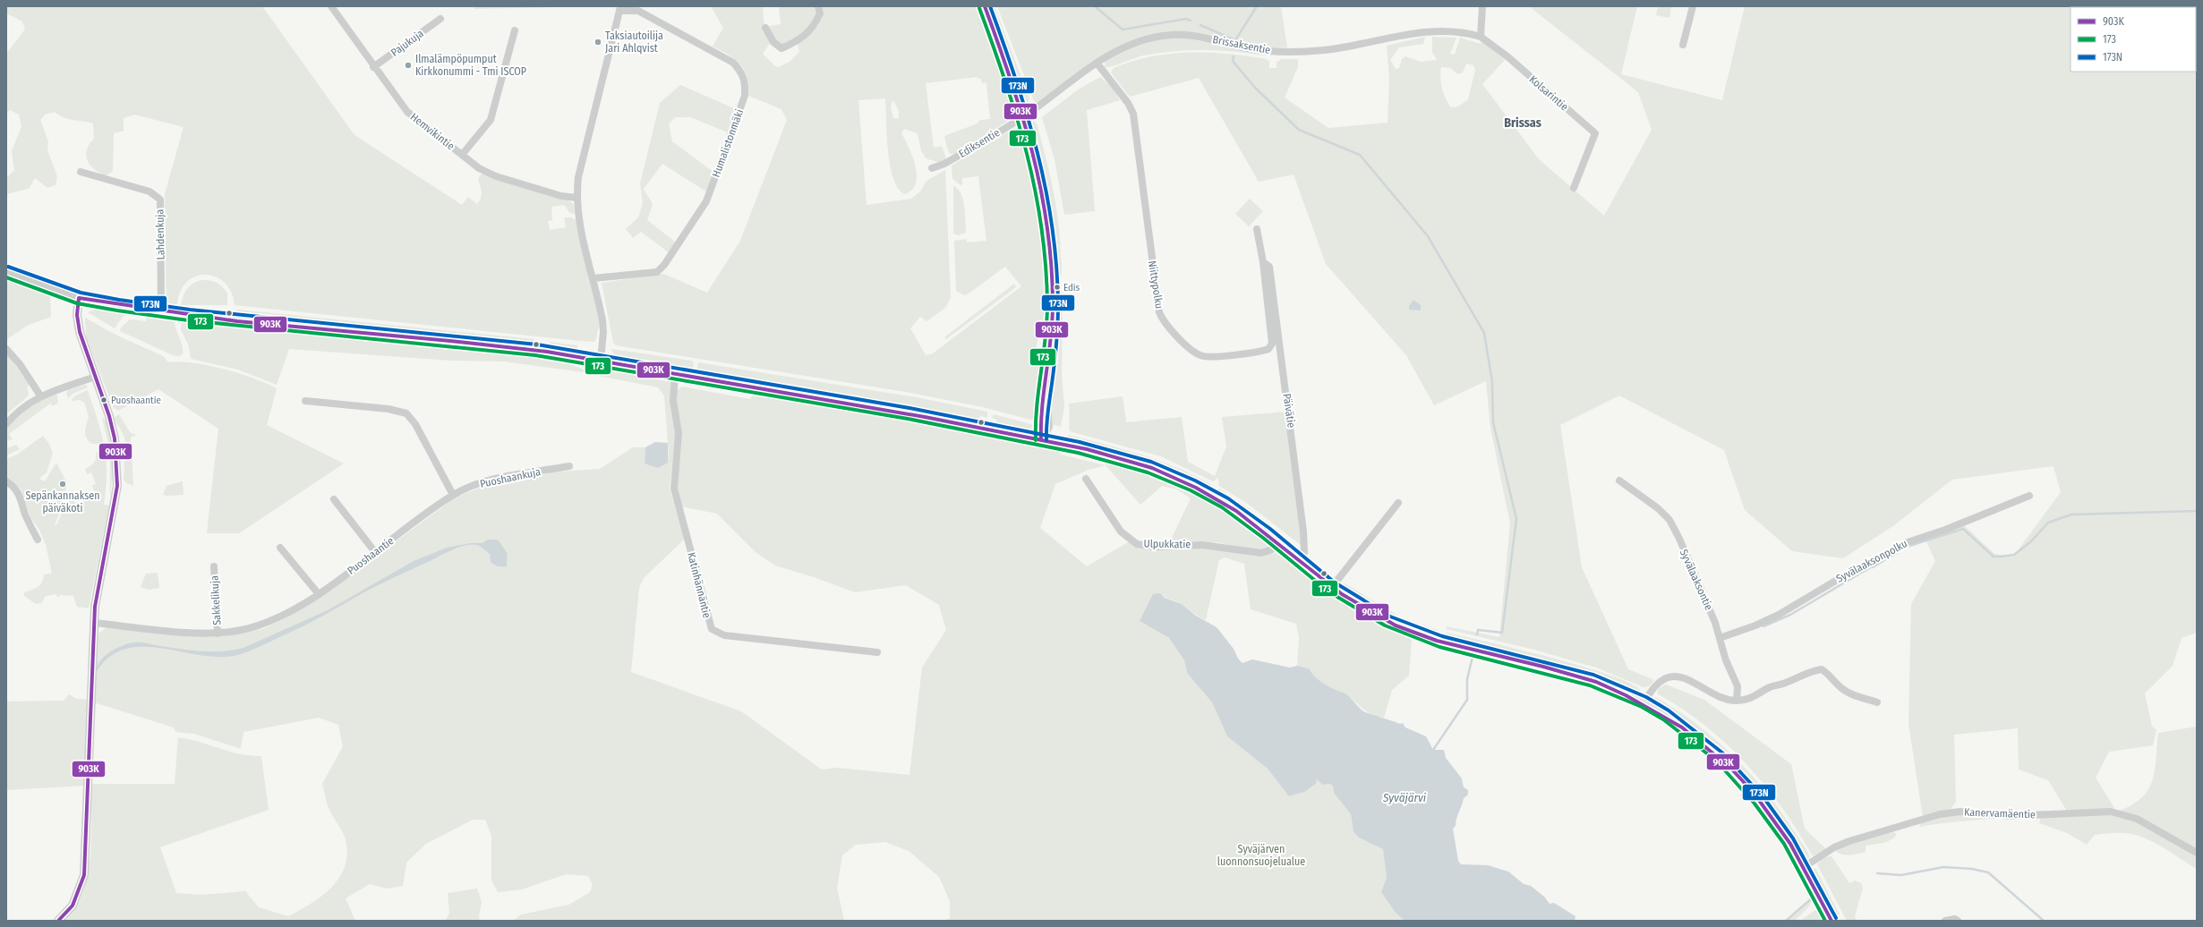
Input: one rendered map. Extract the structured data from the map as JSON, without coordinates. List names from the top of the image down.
{
  "streets": {
    "street": [
      "Pajukuja",
      "Brissaksentie",
      "Kolsarintie",
      "Hemvikintie",
      "Humalistonmäki",
      "Ediksentie",
      "Lahdenkuja",
      "Niittypolku",
      "Päivätie",
      "Puoshaankuja",
      "Ulpukkatie",
      "Puoshaantie",
      "Syvälaaksonpolku",
      "Syvälaaksontie",
      "Katinhännäntie",
      "Sakkelikuja",
      "Kanervamäentie"
    ]
  },
  "crossings": [
    ["Pajukuja", "Hemvikintie"],
    ["Brissaksentie", "Kolsarintie"],
    ["Brissaksentie", "Ediksentie"],
    ["Brissaksentie", "Niittypolku"],
    ["Niittypolku", "Päivätie"],
    ["Puoshaankuja", "Puoshaantie"],
    ["Puoshaantie", "Sakkelikuja"],
    ["Syvälaaksonpolku", "Syvälaaksontie"]
  ],
  "districts": ["Brissas"],
  "water": ["Syväjärvi"],
  "parks": ["Syväjärven luonnonsuojelualue"],
  "places": [
    "Taksiautoilija Jari Ahlqvist",
    "Ilmalämpöpumput Kirkkonummi - Tmi ISCOP",
    "Edis",
    "Puoshaantie",
    "Sepänkannaksen päiväkoti"
  ],
  "lines": ["transit line 903K", "transit line 173N", "transit line 173"],
  "legend": ["903K", "173", "173N"]
}
